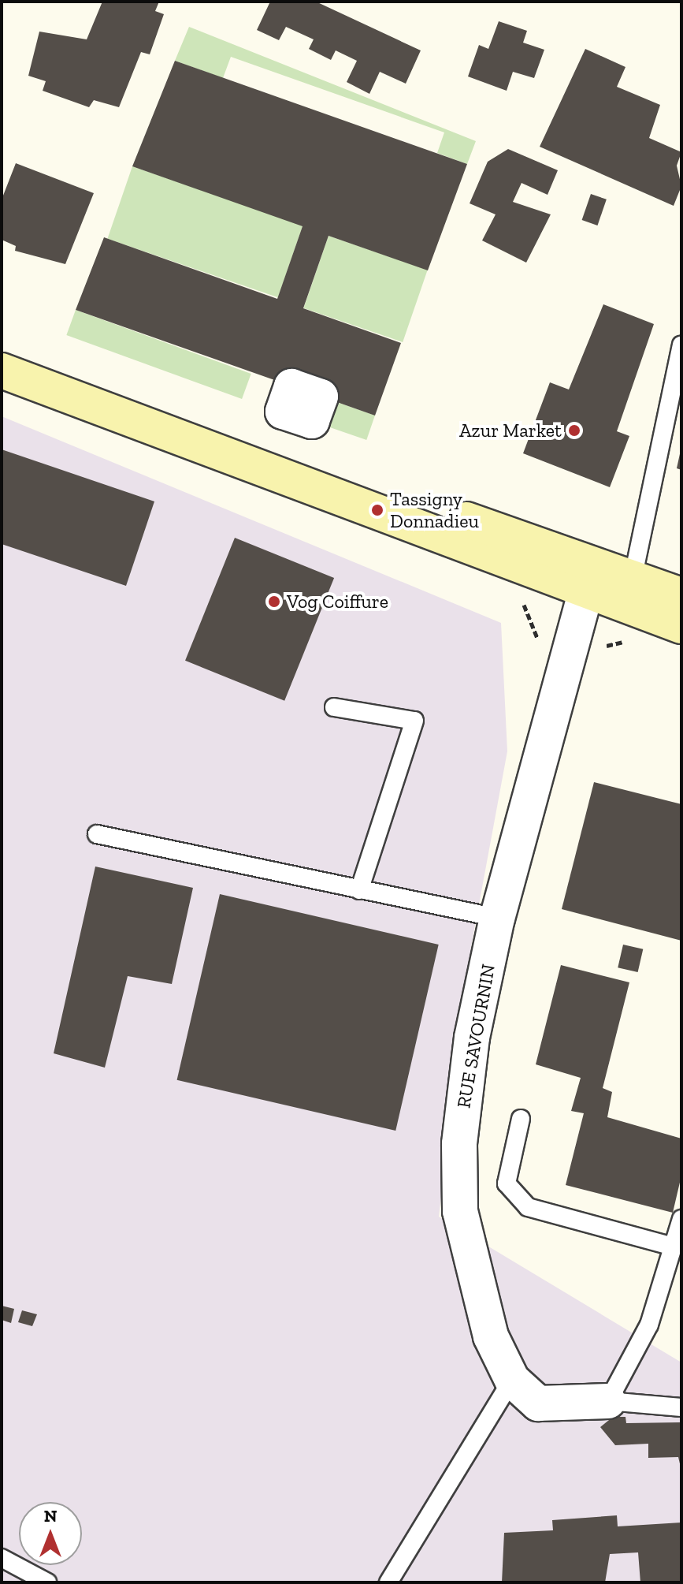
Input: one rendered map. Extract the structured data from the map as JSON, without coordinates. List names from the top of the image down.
{
  "streets": {
    "street": ["RUE SAVOURNIN"]
  },
  "places": ["Azur Market", "Tassigny Donnadieu", "Vog Coiffure"],
  "north": "top"
}
